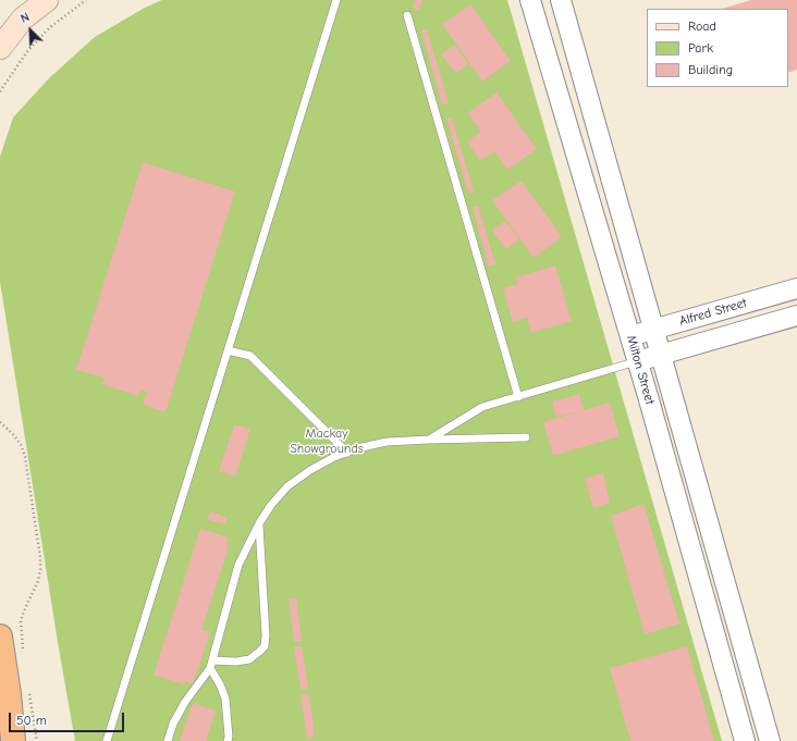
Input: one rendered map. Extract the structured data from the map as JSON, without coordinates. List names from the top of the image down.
{
  "streets": {
    "street": ["Alfred Street", "Milton Street"]
  },
  "crossings": [
    ["Alfred Street", "Milton Street"]
  ],
  "parks": ["Mackay Showgrounds"],
  "legend": ["Road", "Park", "Building"],
  "scale_bar": "50 m",
  "north": "top left"
}
